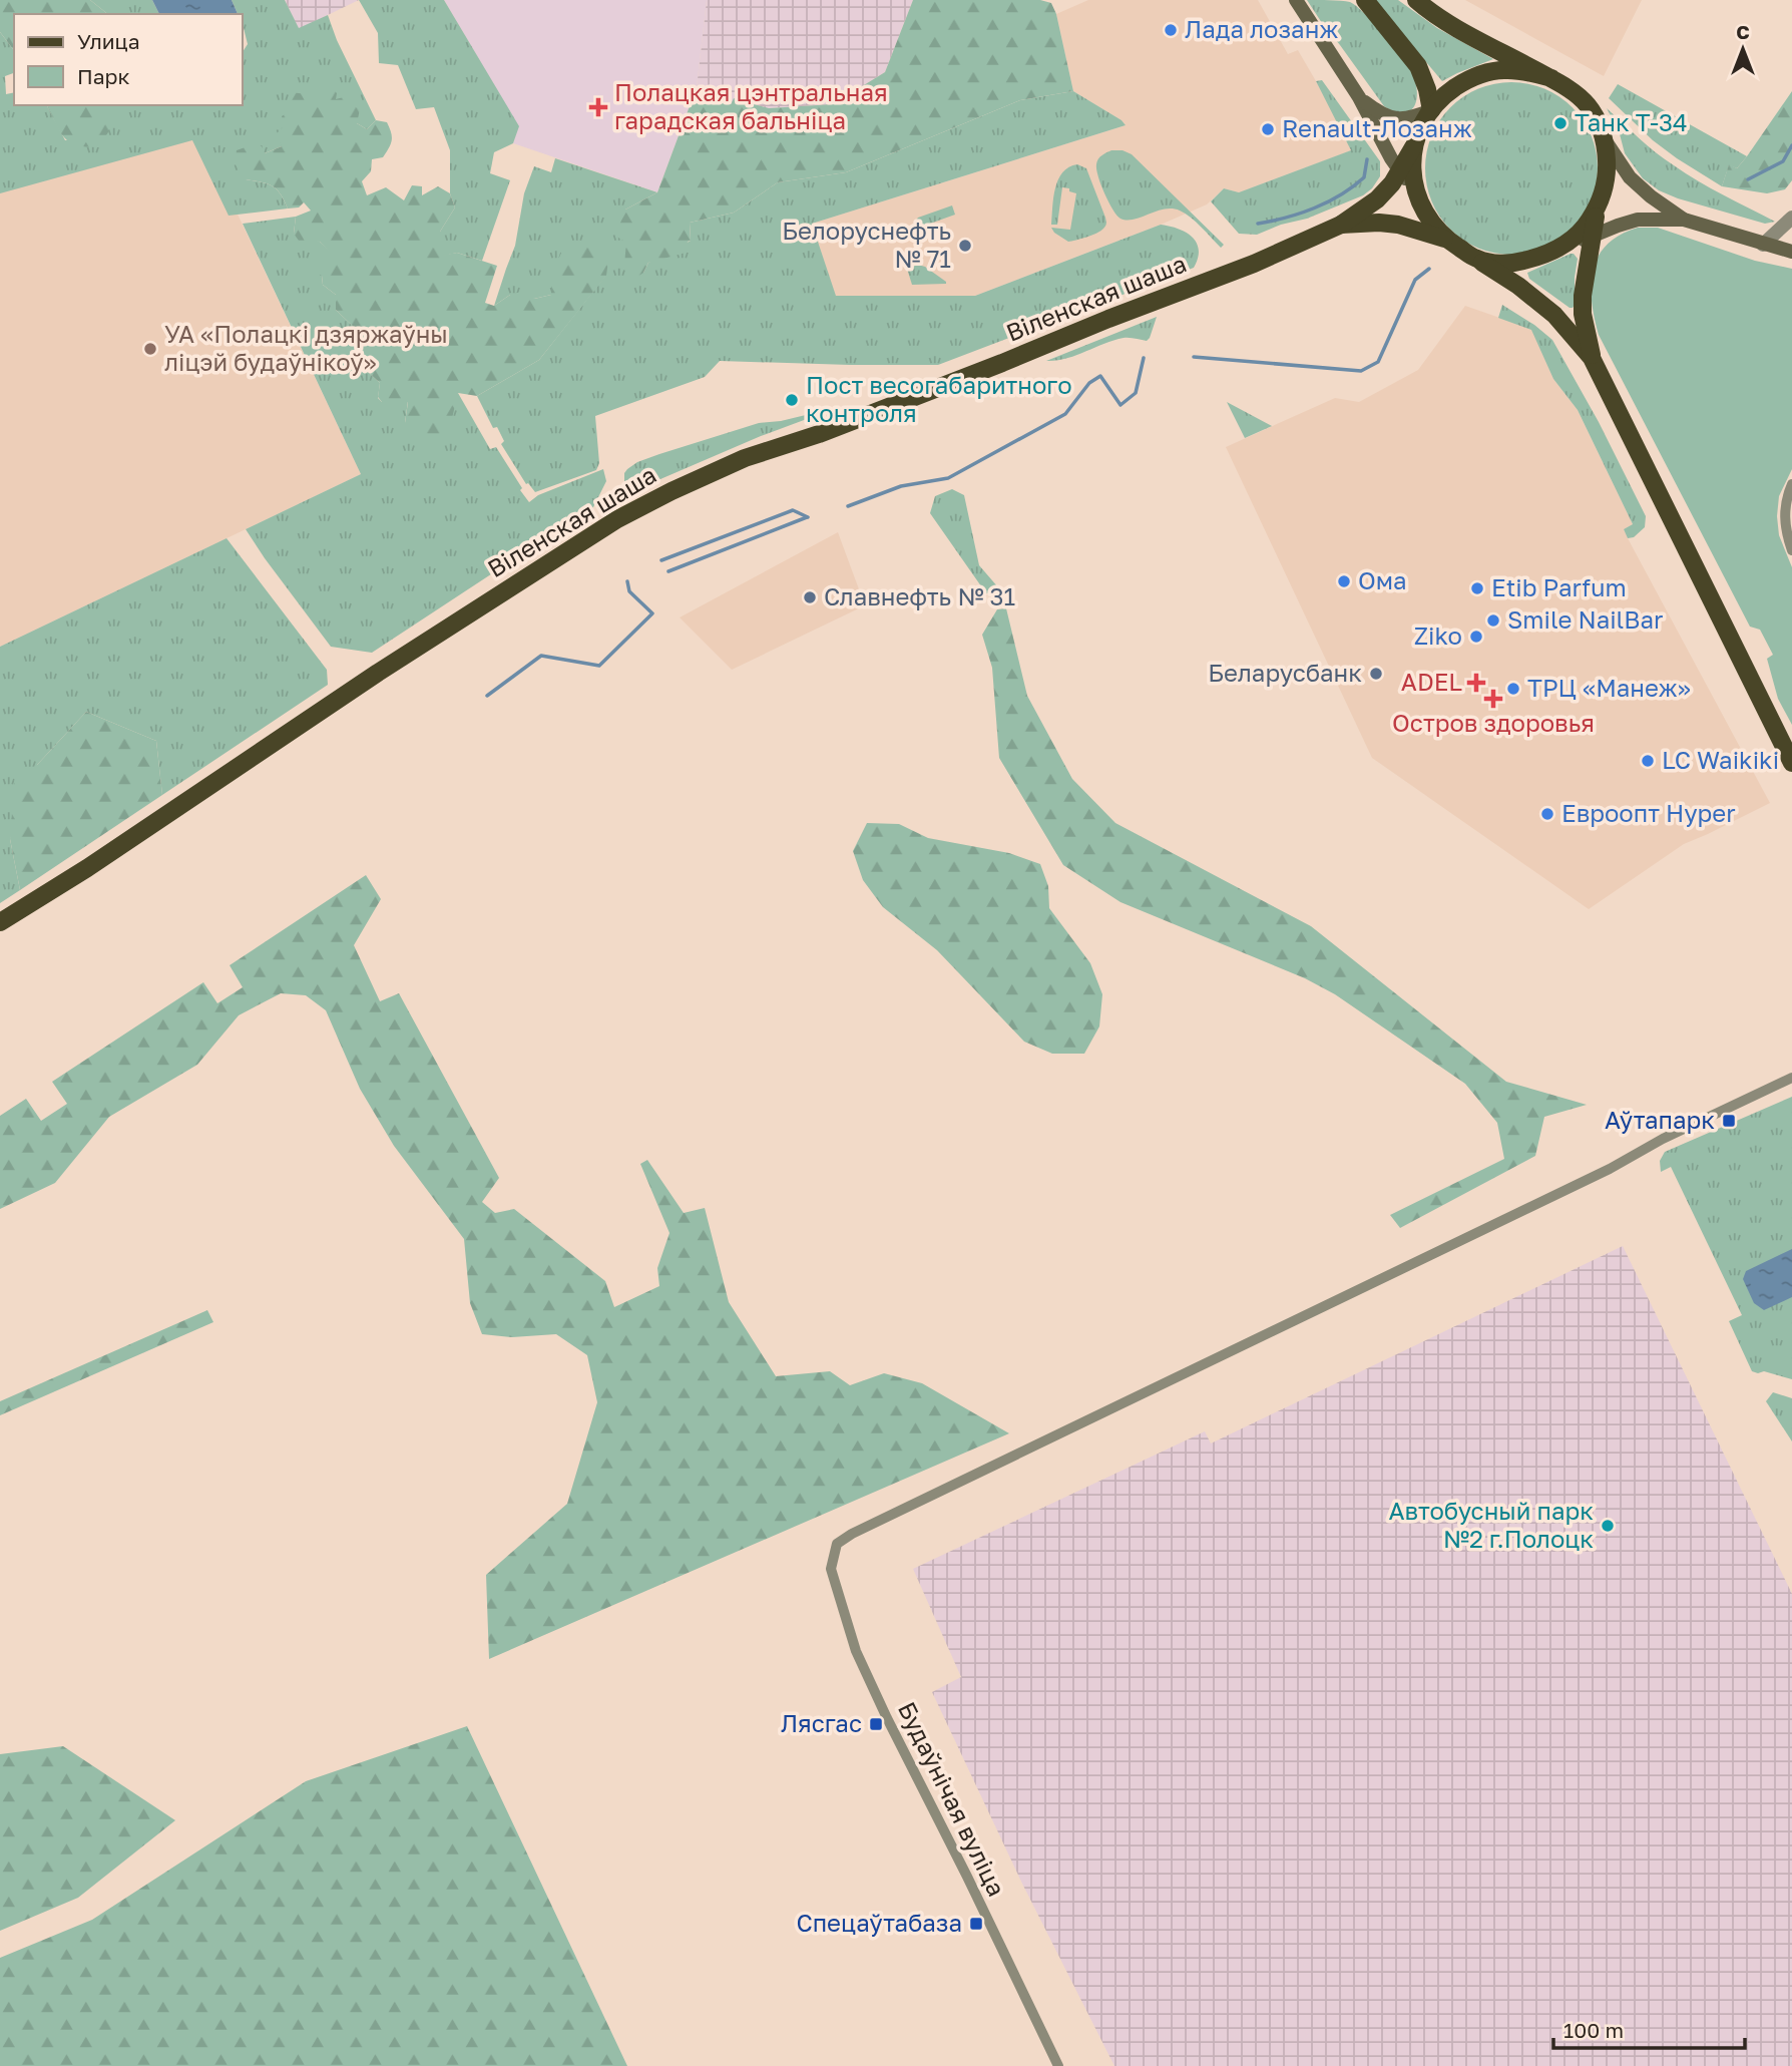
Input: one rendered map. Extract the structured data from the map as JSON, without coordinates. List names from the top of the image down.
{
  "streets": {
    "main road": ["Віленская шаша"],
    "street": ["Будаўнічая вуліца"]
  },
  "places": {
    "other": [
      "Лада лозанж",
      "Танк Т-34",
      "Renault-Лозанж",
      "Белоруснефть № 71",
      "УА «Полацкі дзяржаўны ліцэй будаўнікоў»",
      "Пост весогабаритного контроля",
      "Ома",
      "Etib Parfum",
      "Славнефть № 31",
      "Smile NailBar",
      "Ziko",
      "Беларусбанк",
      "ТРЦ «Манеж»",
      "LC Waikiki",
      "Евроопт Hyper",
      "Автобусный парк №2 г.Полоцк"
    ],
    "health": ["Полацкая цэнтральная гарадская бальніца", "ADEL", "Остров здоровья"],
    "transit": ["Аўтапарк", "Лясгас", "Спецаўтабаза"]
  },
  "legend": ["Улица", "Парк"],
  "scale_bar": "100 m",
  "north": "top"
}
